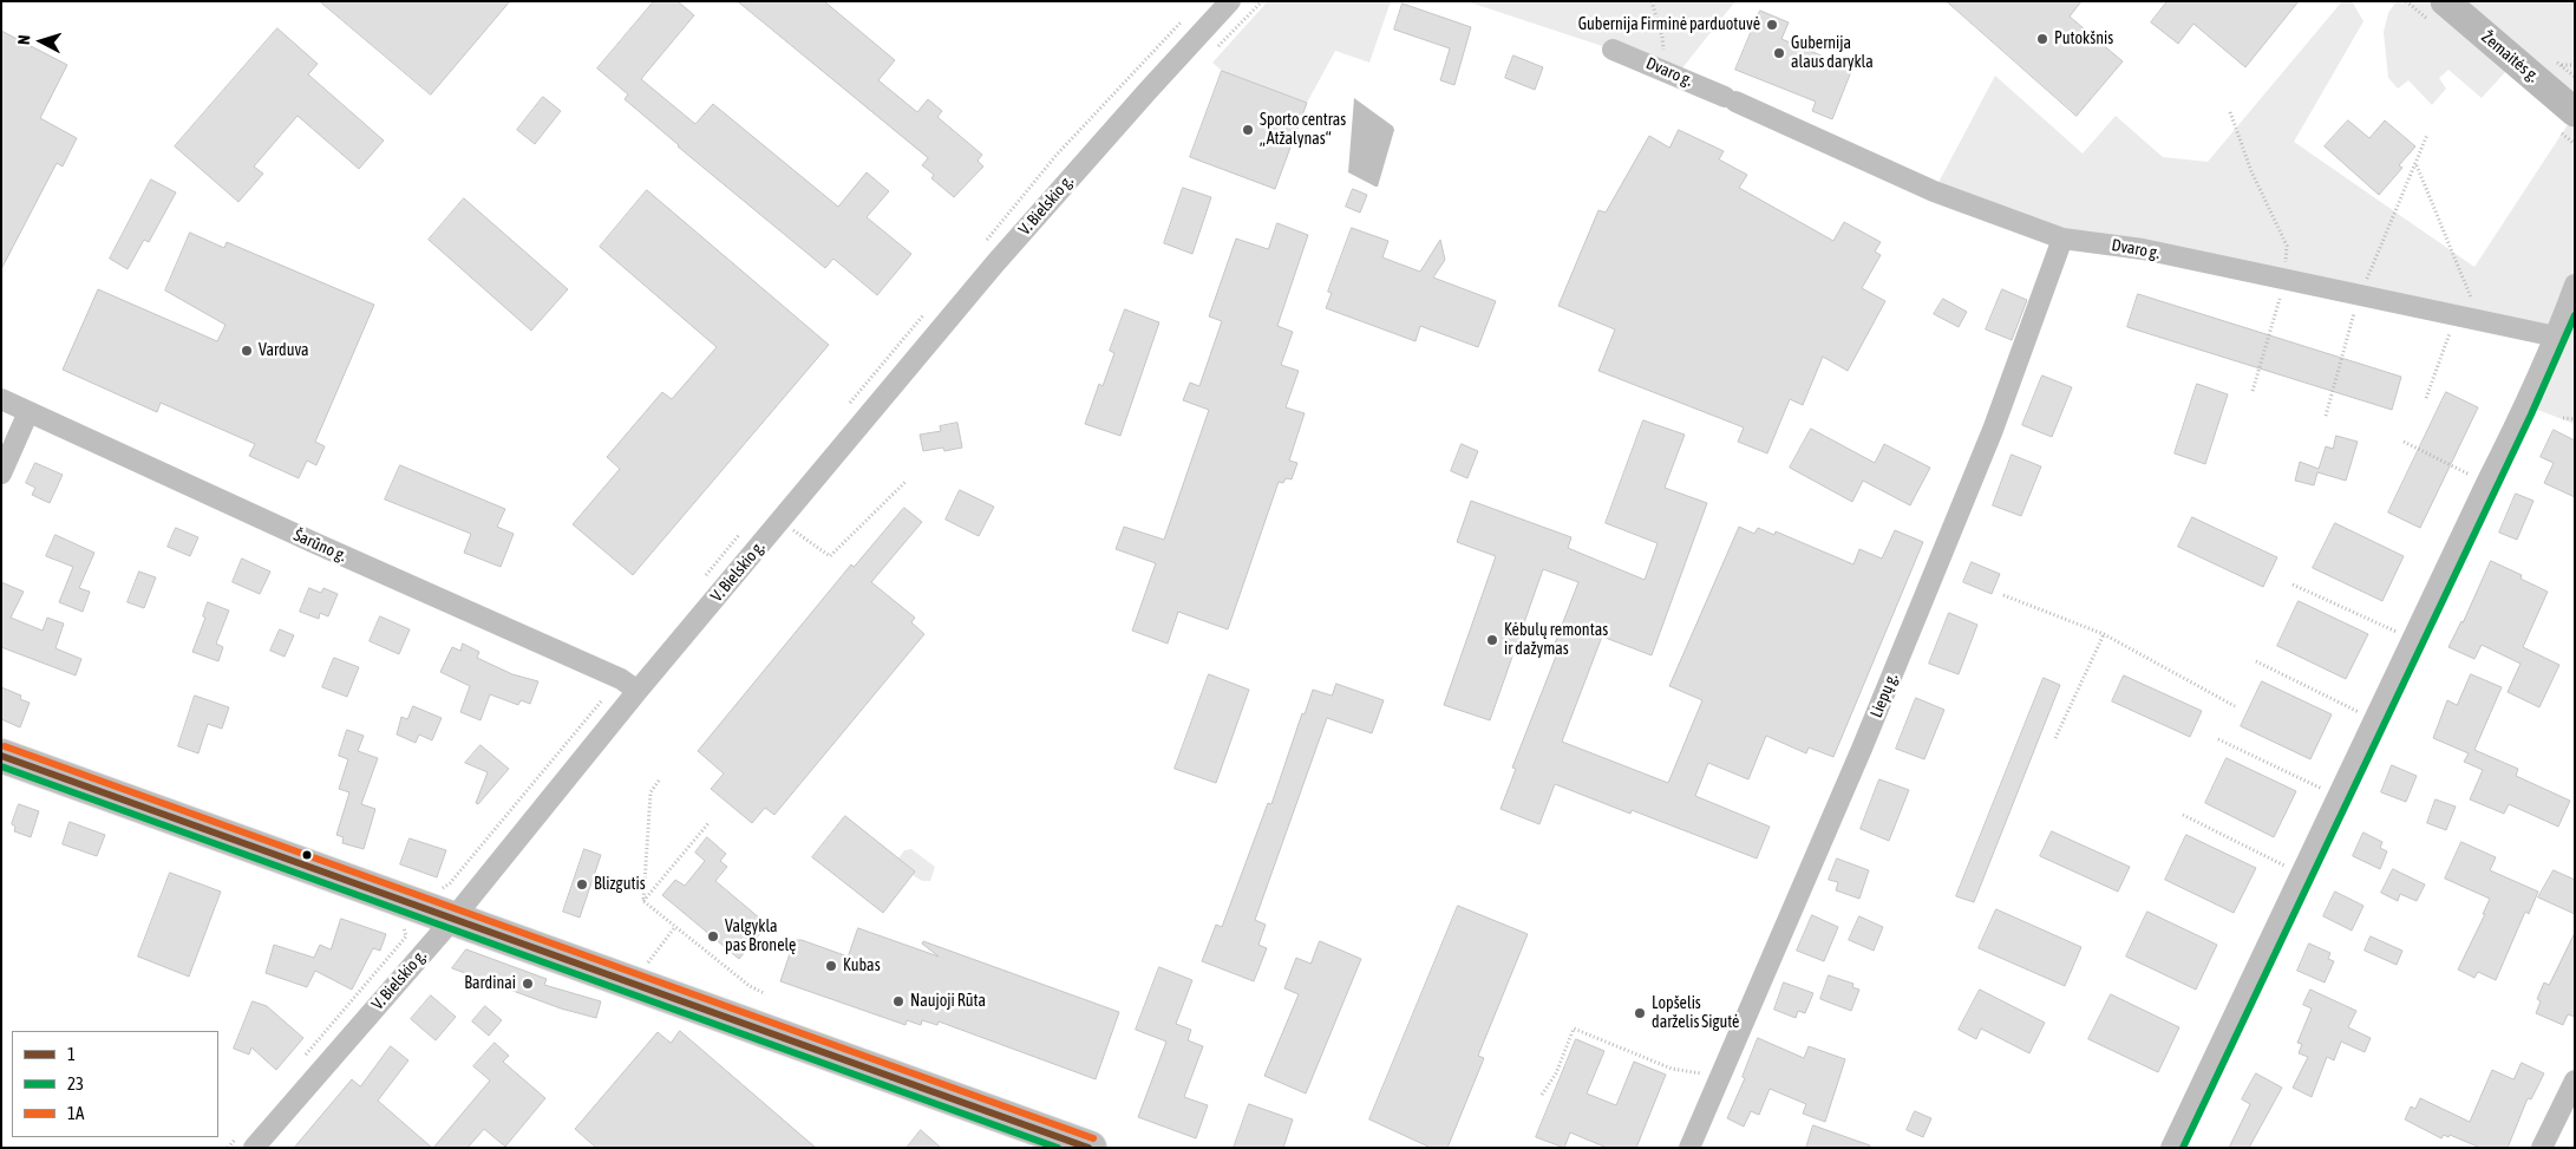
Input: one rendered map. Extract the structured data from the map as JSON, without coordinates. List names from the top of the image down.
{
  "streets": {
    "main road": ["Žemaitės g."],
    "street": [
      "Dvaro g.",
      "V. Bielskio g.",
      "Šarūno g.",
      "Liepų g."
    ]
  },
  "crossings": [
    ["Dvaro g.", "Liepų g."],
    ["V. Bielskio g.", "Šarūno g."]
  ],
  "places": [
    "Gubernija Firminė parduotuvė",
    "Putokšnis",
    "Gubernija alaus darykla",
    "Sporto centras „Atžalynas“",
    "Varduva",
    "Kėbulų remontas ir dažymas",
    "Blizgutis",
    "Valgykla pas Bronelę",
    "Kubas",
    "Bardinai",
    "Naujoji Rūta",
    "Lopšelis darželis Sigutė"
  ],
  "lines": ["transit line 23", "transit line 1A", "transit line 1"],
  "legend": ["1", "23", "1A"],
  "north": "left"
}
